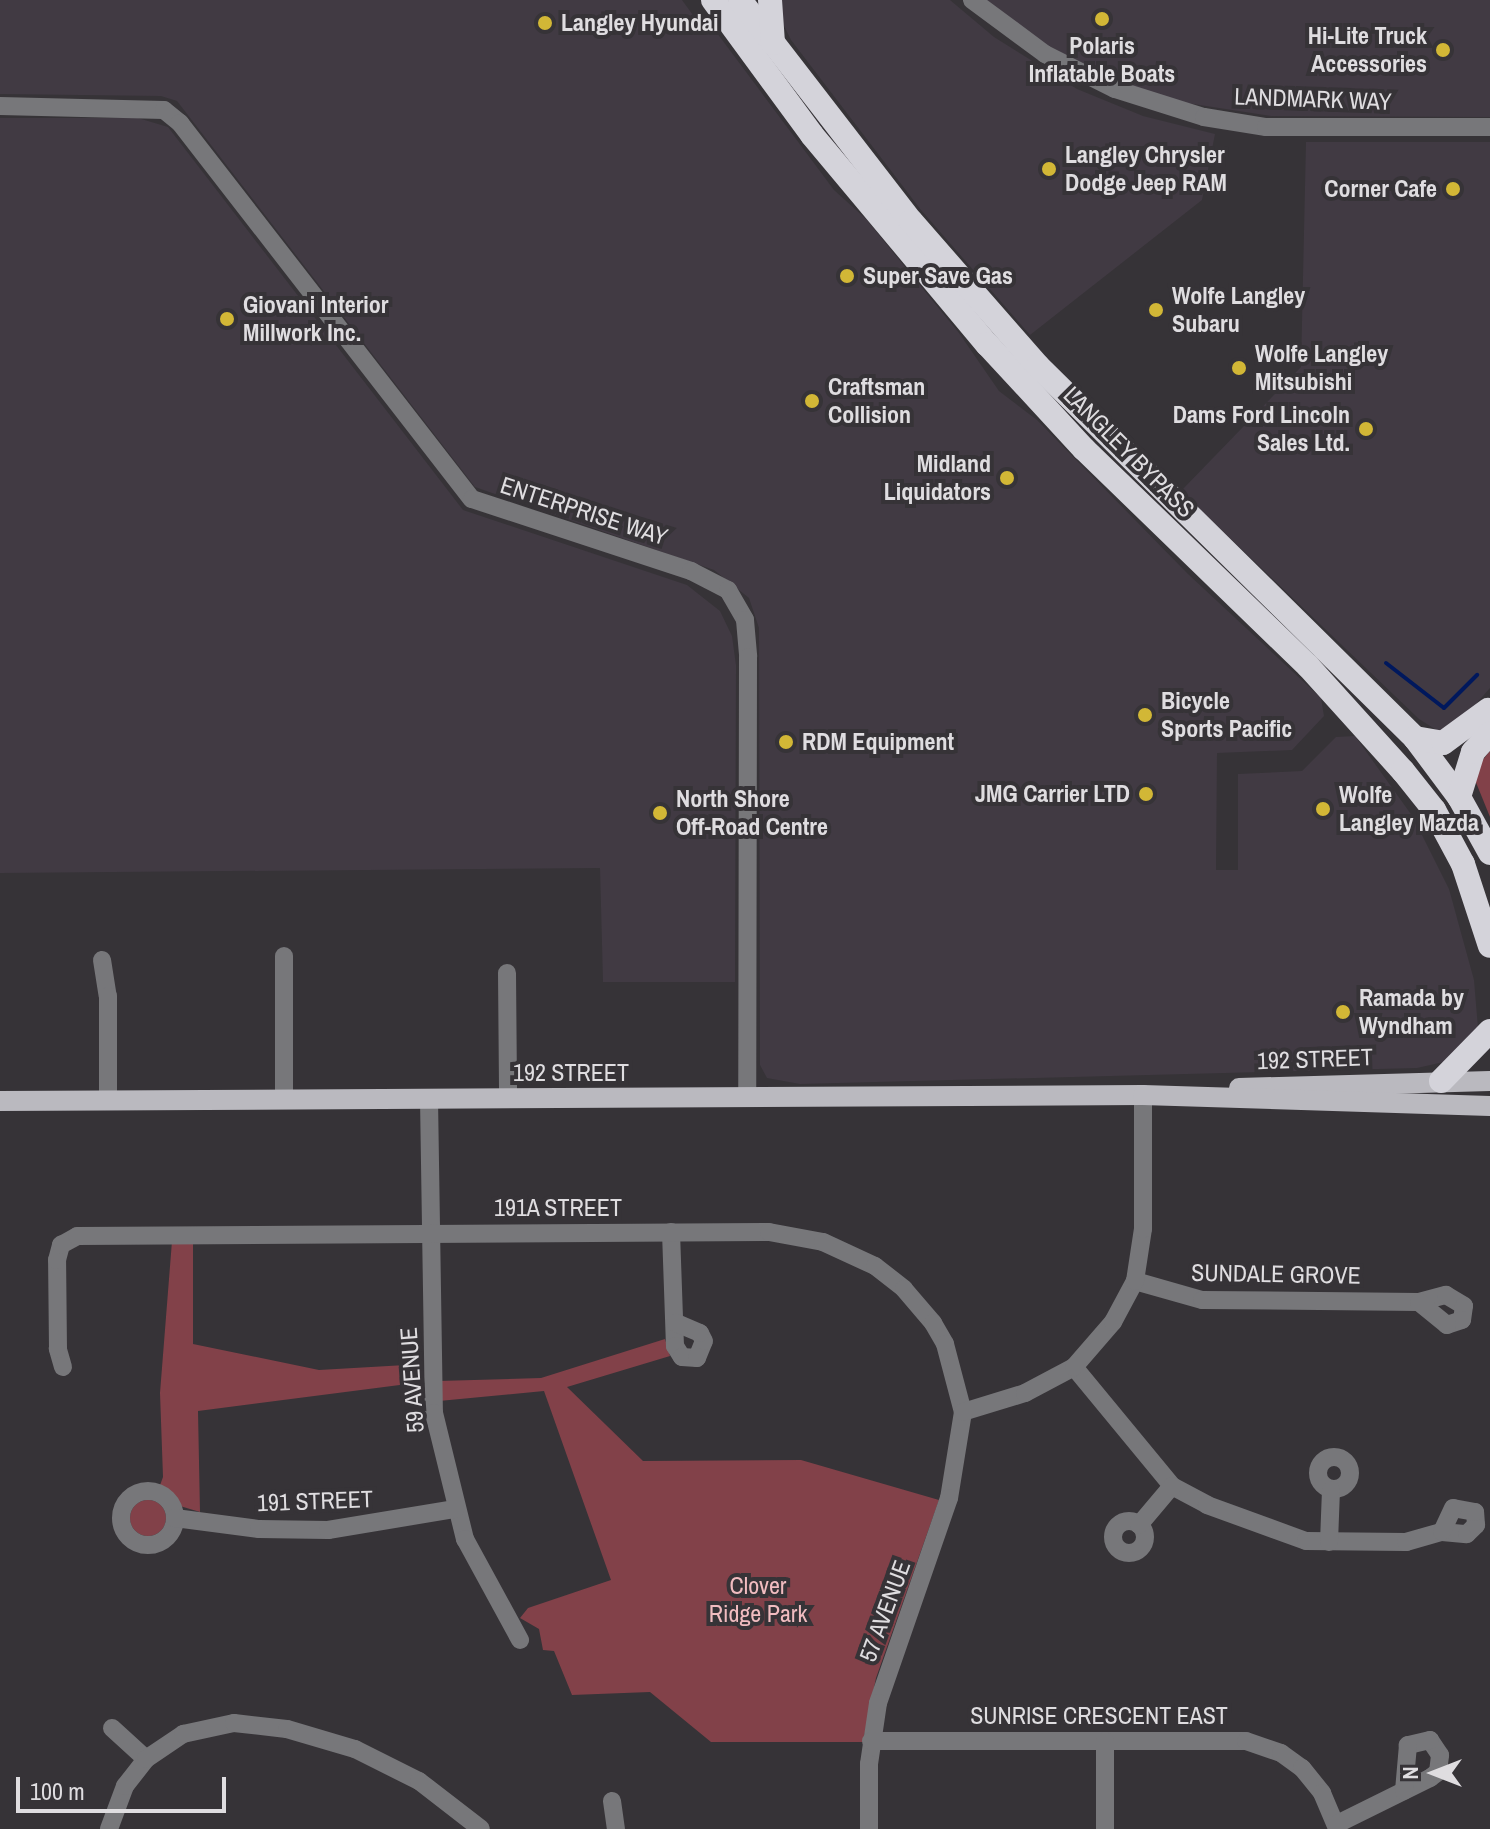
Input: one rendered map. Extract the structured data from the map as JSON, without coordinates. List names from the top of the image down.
{
  "streets": {
    "highway": ["LANGLEY BYPASS"],
    "main road": ["192 STREET"],
    "street": [
      "LANDMARK WAY",
      "ENTERPRISE WAY",
      "191A STREET",
      "SUNDALE GROVE",
      "59 AVENUE",
      "191 STREET",
      "57 AVENUE",
      "SUNRISE CRESCENT EAST"
    ]
  },
  "crossings": [
    ["ENTERPRISE WAY", "192 STREET"],
    ["192 STREET", "59 AVENUE"],
    ["191A STREET", "59 AVENUE"],
    ["191A STREET", "57 AVENUE"],
    ["59 AVENUE", "191 STREET"],
    ["57 AVENUE", "SUNRISE CRESCENT EAST"]
  ],
  "parks": ["Clover Ridge Park"],
  "places": [
    "Polaris Inflatable Boats",
    "Langley Hyundai",
    "Hi-Lite Truck Accessories",
    "Langley Chrysler Dodge Jeep RAM",
    "Corner Cafe",
    "Super Save Gas",
    "Wolfe Langley Subaru",
    "Giovani Interior Millwork Inc.",
    "Wolfe Langley Mitsubishi",
    "Craftsman Collision",
    "Dams Ford Lincoln Sales Ltd.",
    "Midland Liquidators",
    "Bicycle Sports Pacific",
    "RDM Equipment",
    "JMG Carrier LTD",
    "Wolfe Langley Mazda",
    "North Shore Off-Road Centre",
    "Ramada by Wyndham"
  ],
  "scale_bar": "100 m",
  "north": "left"
}
